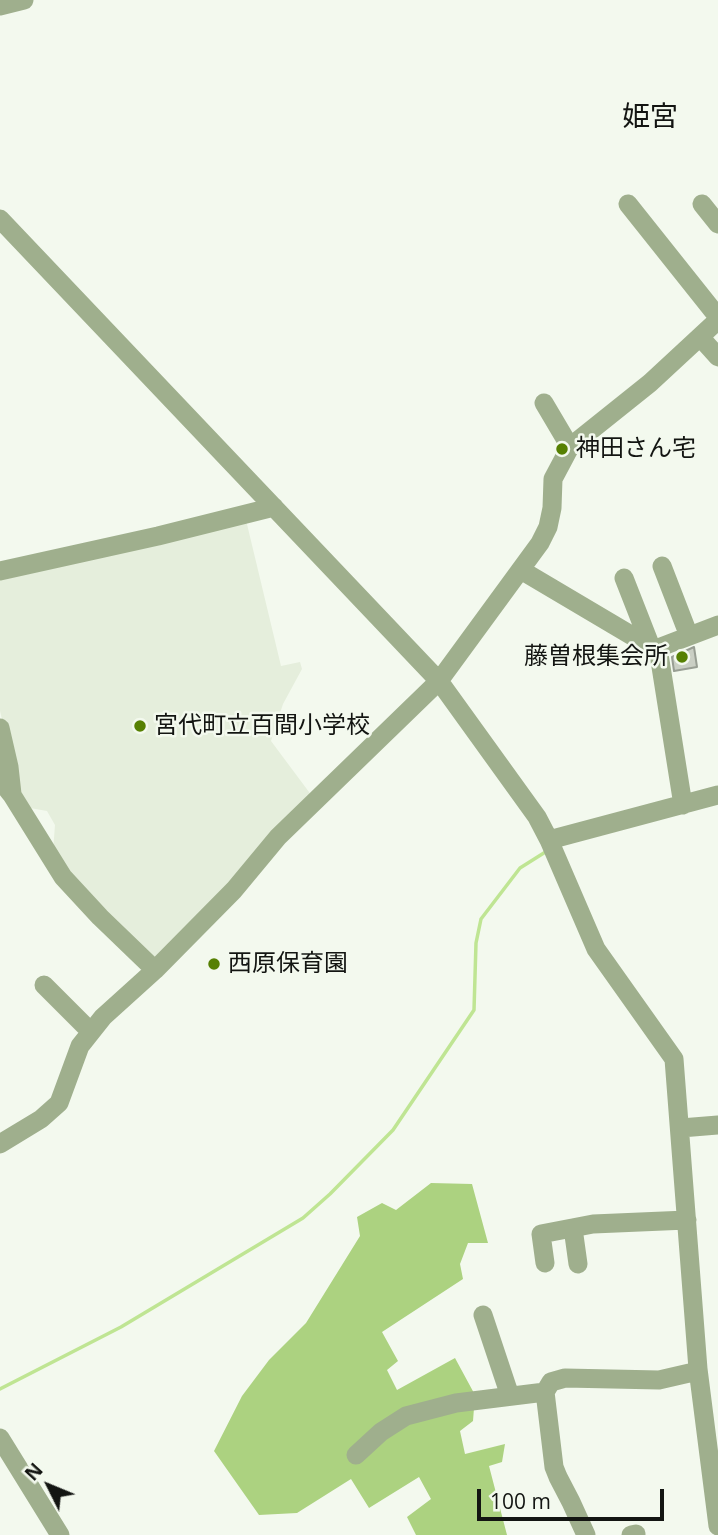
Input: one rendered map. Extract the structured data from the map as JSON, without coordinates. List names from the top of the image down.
{
  "districts": ["姫宮"],
  "places": [
    "神田さん宅",
    "藤曽根集会所",
    "宮代町立百間小学校",
    "西原保育園"
  ],
  "scale_bar": "100 m",
  "north": "top left"
}
